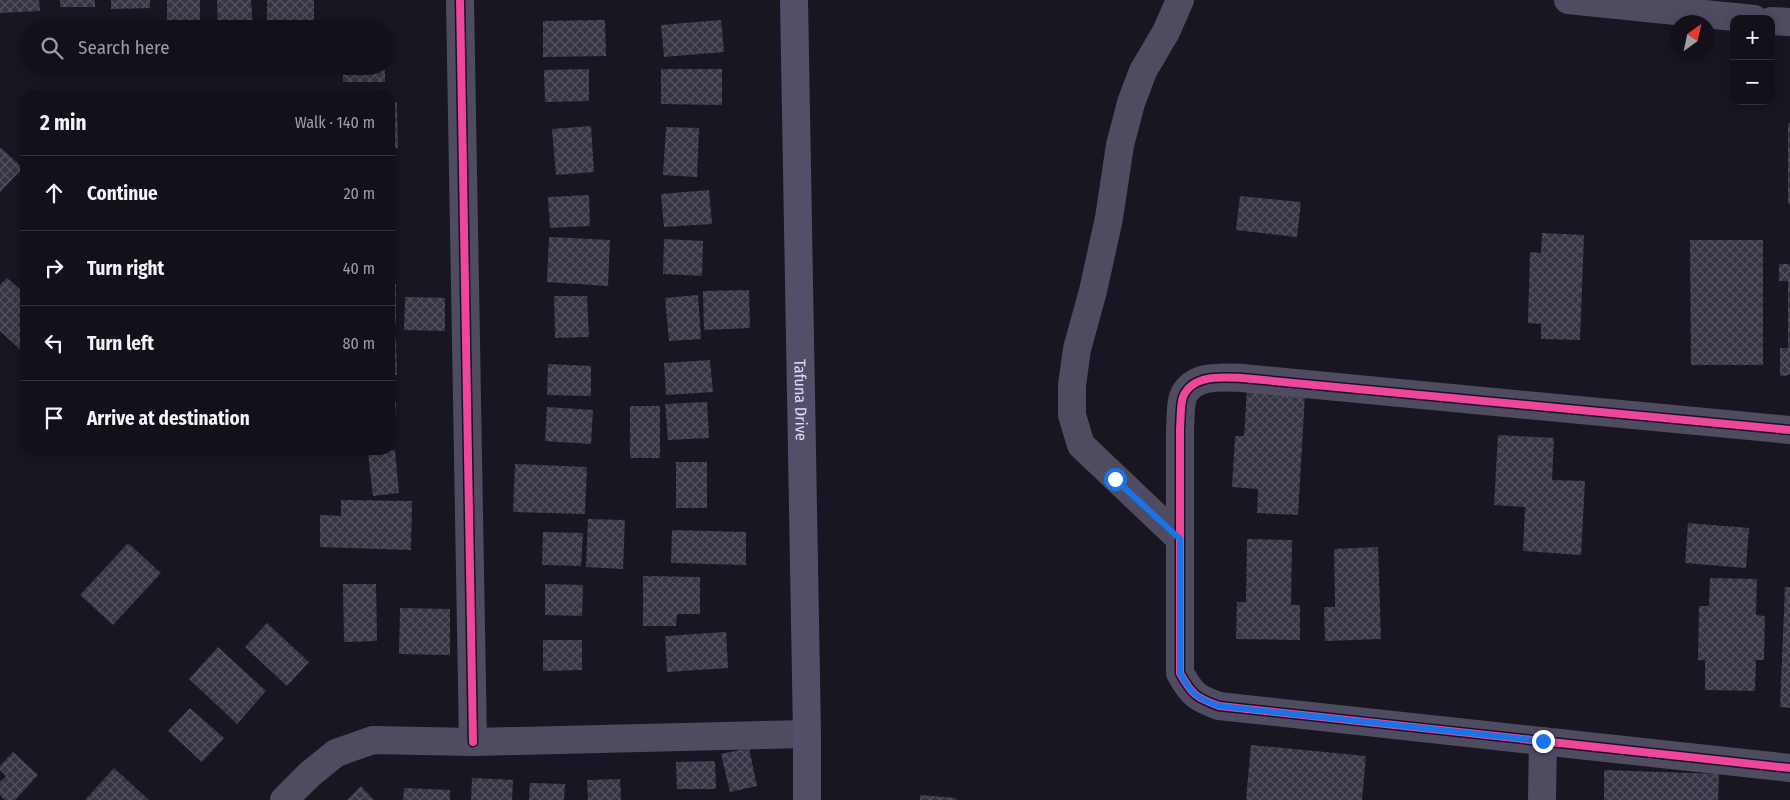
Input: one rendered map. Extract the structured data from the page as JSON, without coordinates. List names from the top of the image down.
{
  "streets": {
    "main road": ["Tafuna Drive"]
  },
  "north": "top right",
  "page": {
    "map_buttons": ["+", "−"],
    "search": "Search here",
    "heading": ["2 min", "Walk · 140 m"],
    "list": [
      ["Continue", "20 m"],
      ["Turn right", "40 m"],
      ["Turn left", "80 m"],
      "Arrive at destination"
    ]
  }
}
